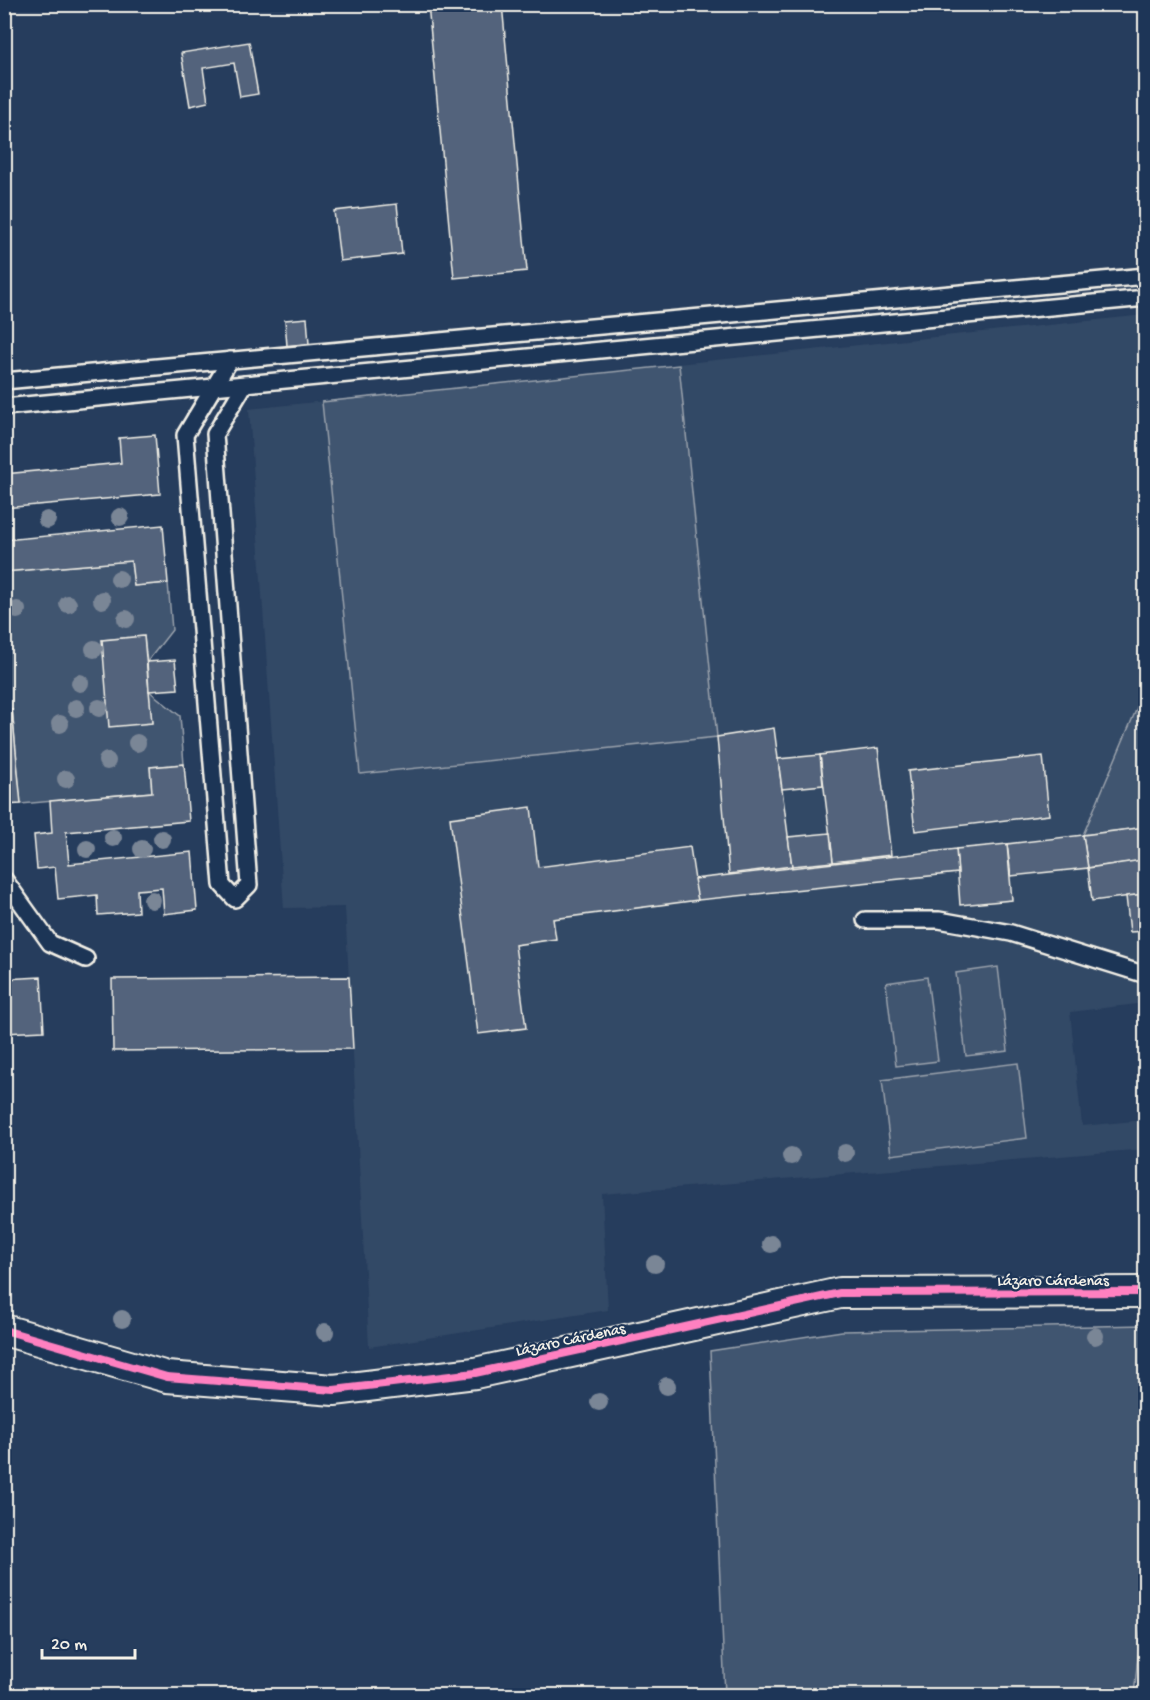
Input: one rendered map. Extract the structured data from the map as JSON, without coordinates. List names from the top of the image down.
{
  "streets": {
    "street": ["Lázaro Cárdenas"]
  },
  "scale_bar": "20 m"
}
